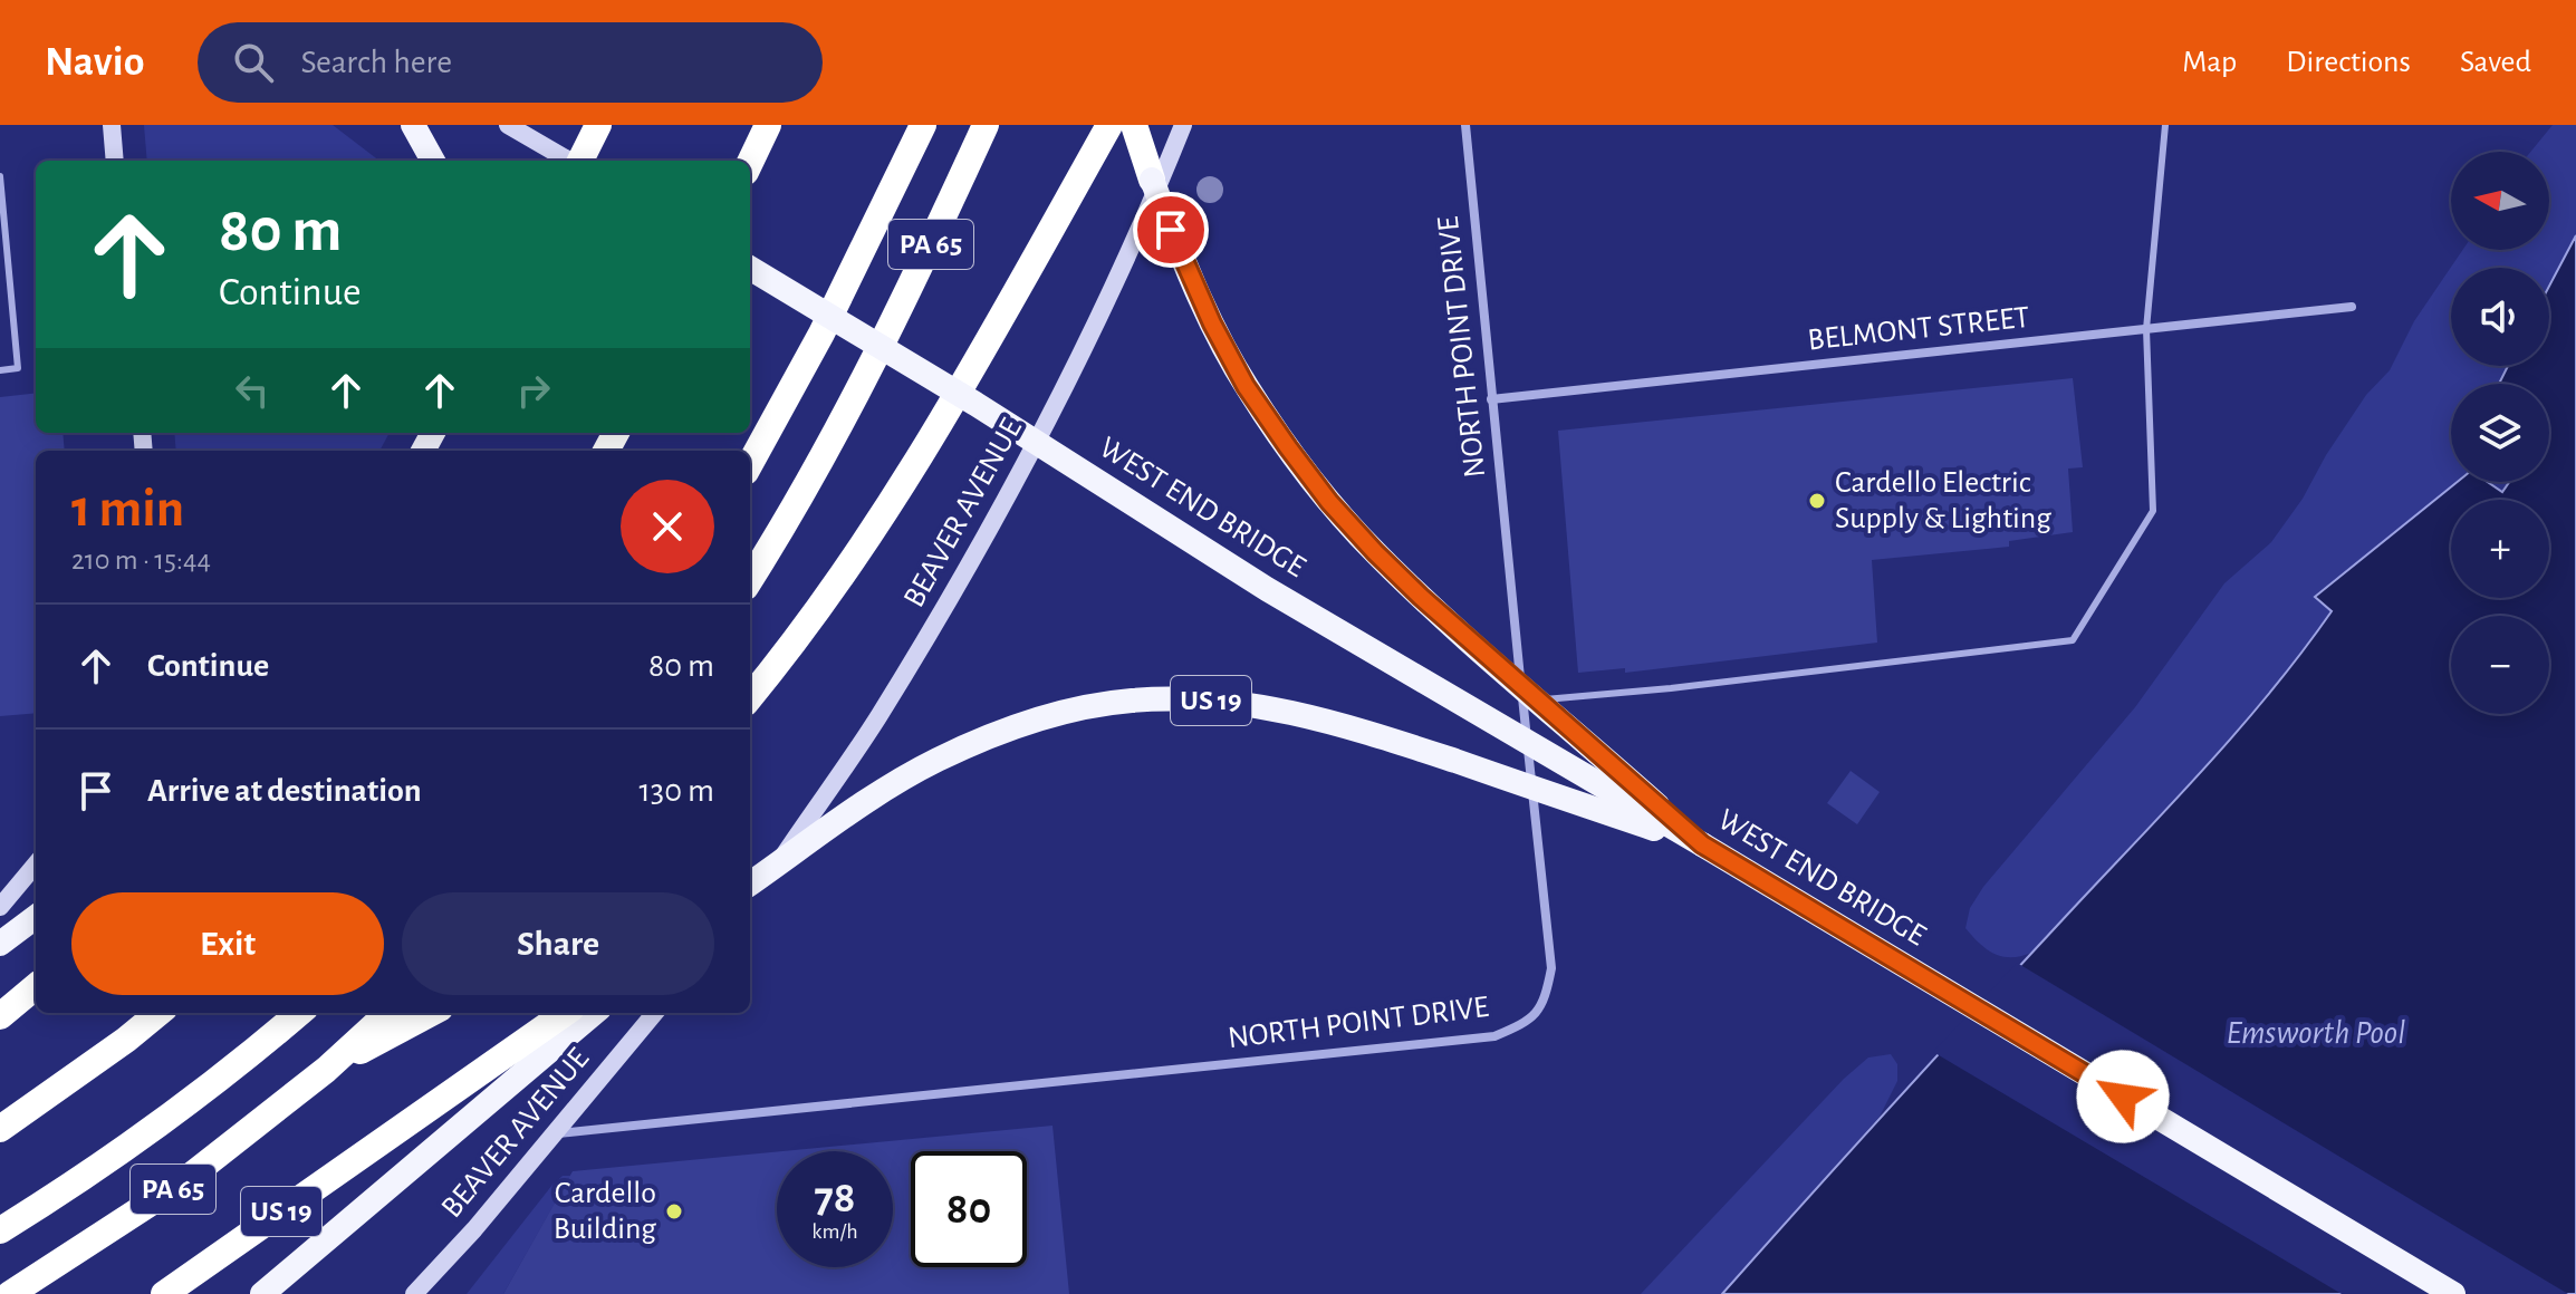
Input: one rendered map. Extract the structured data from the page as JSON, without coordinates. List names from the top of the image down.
{
  "streets": {
    "highway": ["PA 65", "WEST END BRIDGE", "US 19"],
    "main road": ["BEAVER AVENUE"],
    "street": ["BELMONT STREET", "NORTH POINT DRIVE"]
  },
  "crossings": [
    ["BELMONT STREET", "NORTH POINT DRIVE"],
    ["NORTH POINT DRIVE", "BEAVER AVENUE"],
    ["WEST END BRIDGE", "US 19"]
  ],
  "water": ["Emsworth Pool"],
  "places": ["Cardello Electric Supply & Lighting", "Cardello Building"],
  "north": "left",
  "page": {
    "header": "Navio",
    "search": "Search here",
    "nav": ["Map", "Directions", "Saved"],
    "map_buttons": ["+", "−"],
    "turn": ["80 m", "Continue"],
    "heading": ["1 min", "210 m · 15:44"],
    "list": [
      {
        "name": "Continue",
        "value": "80 m"
      },
      {
        "name": "Arrive at destination",
        "value": "130 m"
      }
    ],
    "buttons": ["Exit", "Share"],
    "speed": "78 km/h",
    "limit": "80"
  }
}
